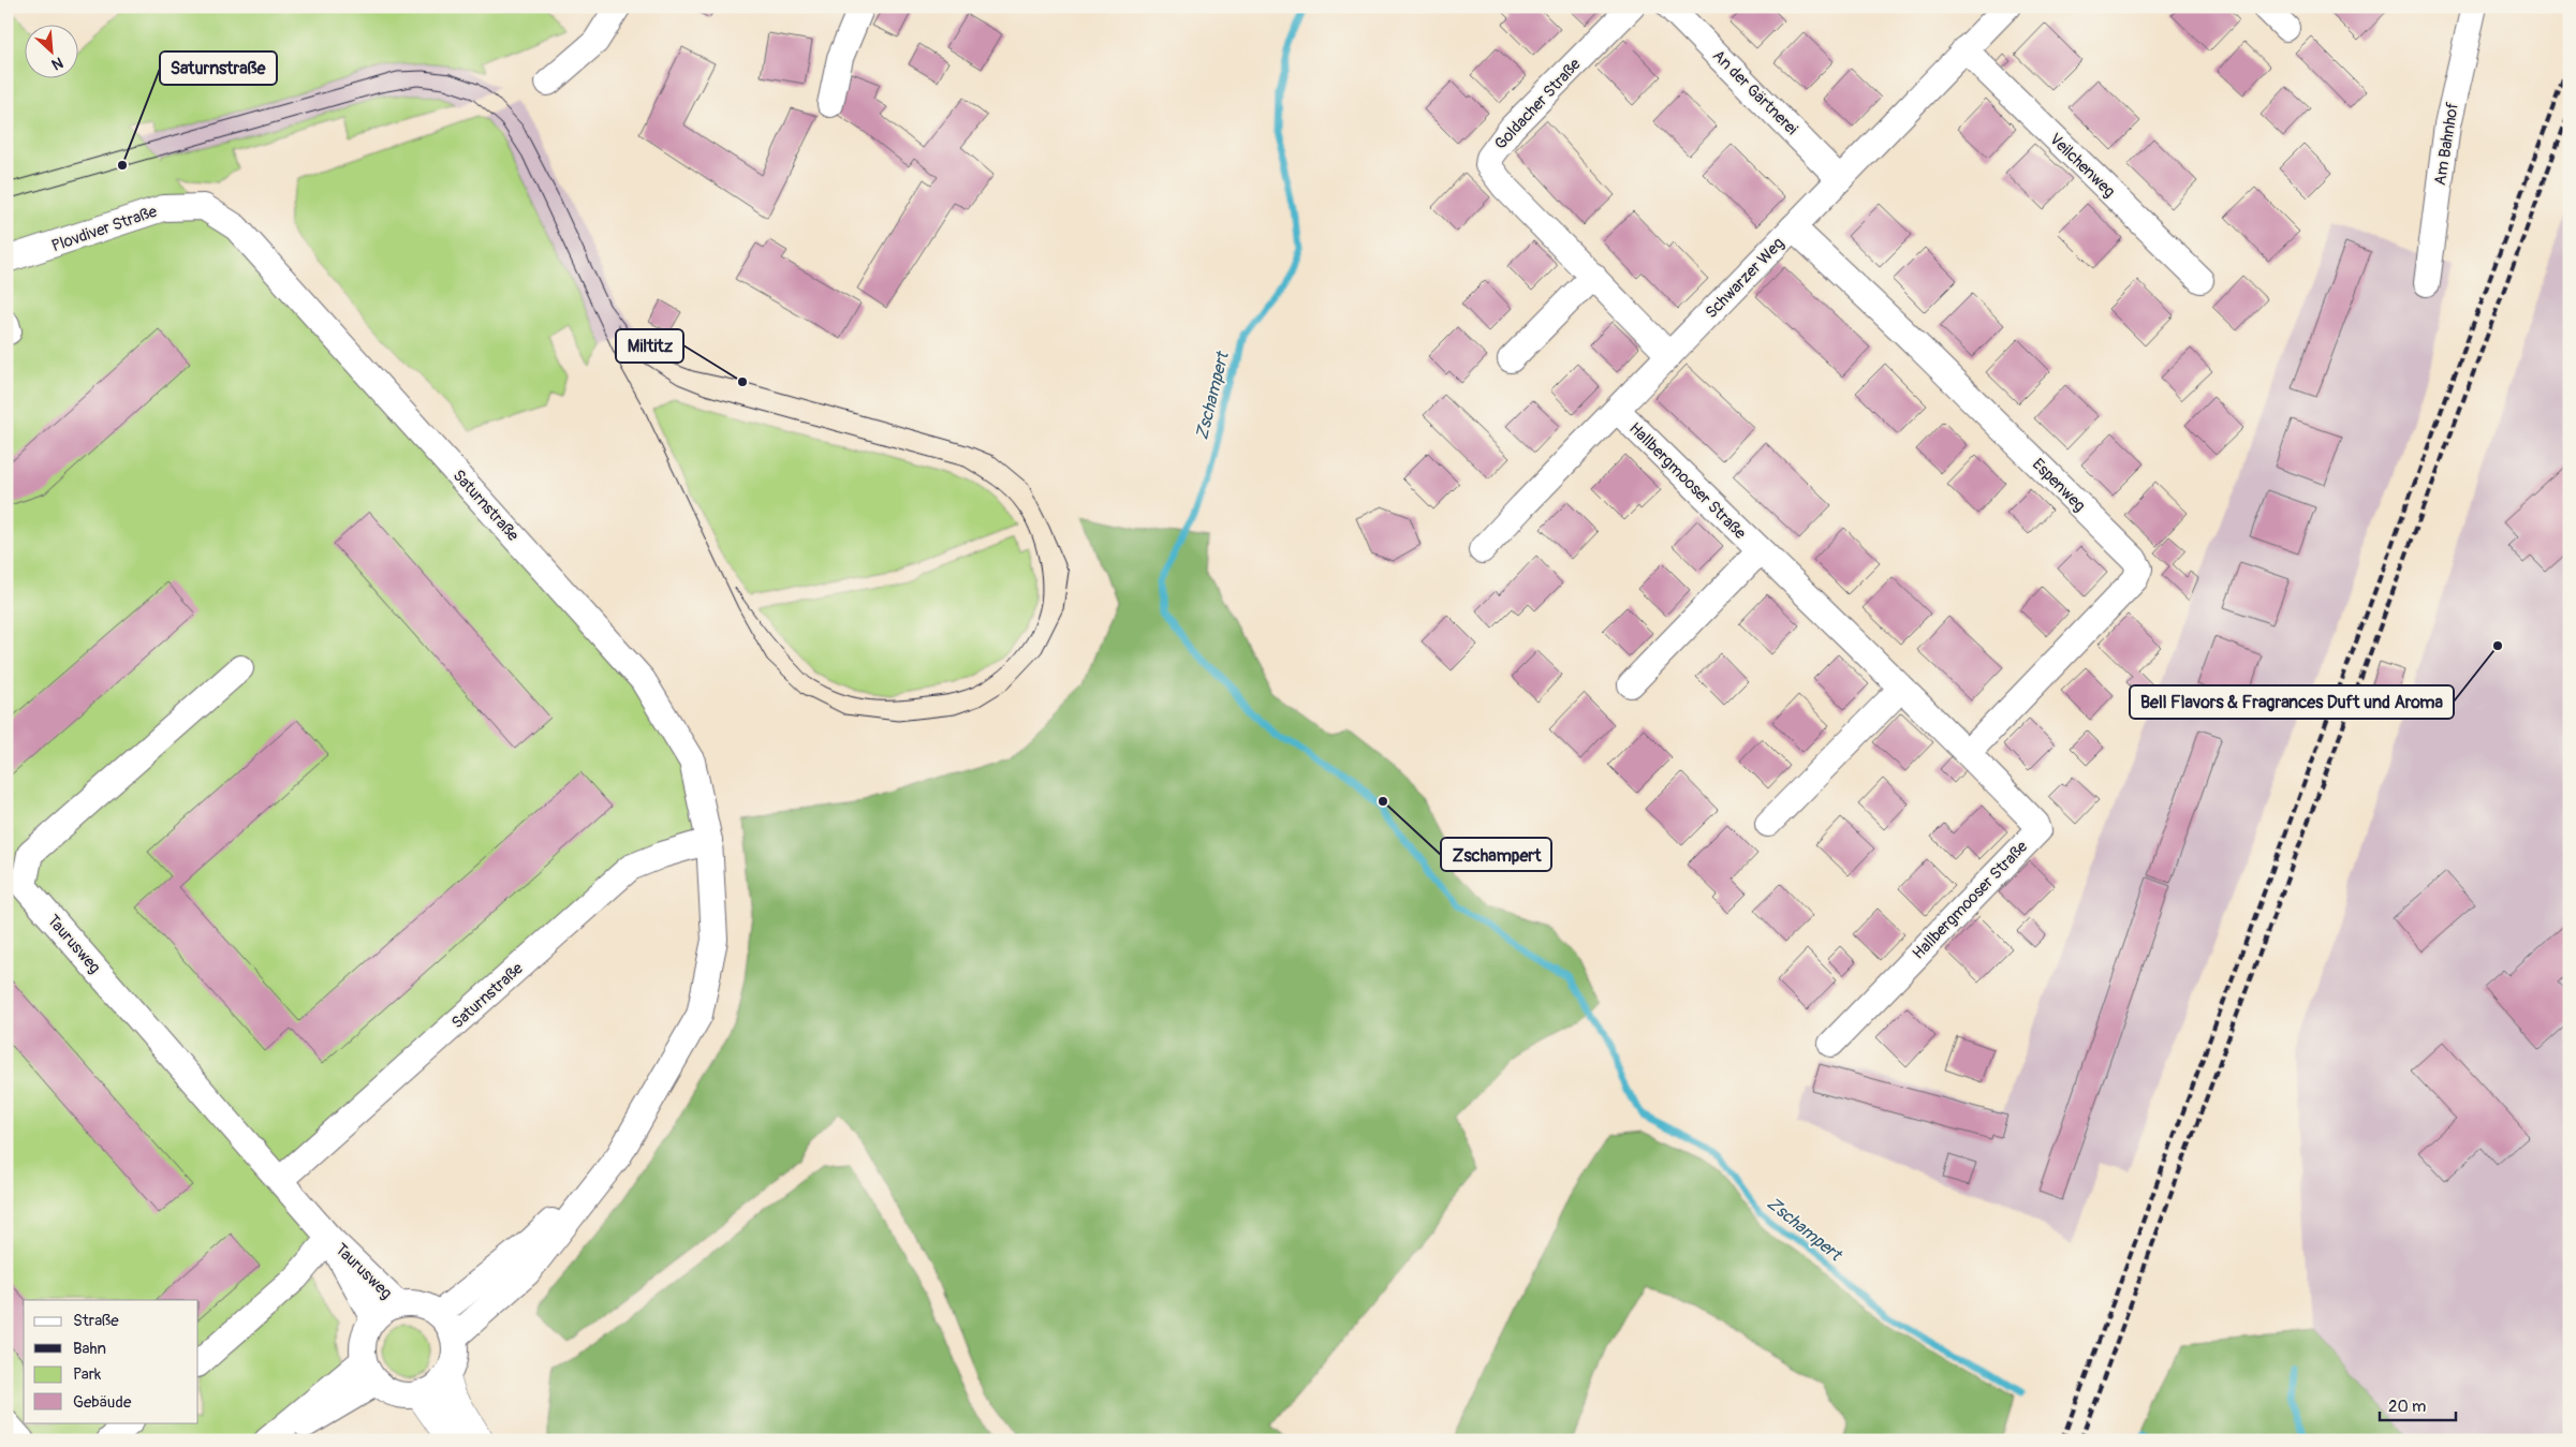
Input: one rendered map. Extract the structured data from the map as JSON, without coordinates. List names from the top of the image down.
{
  "streets": {
    "street": [
      "An der Gärtnerei",
      "Goldacher Straße",
      "Am Bahnhof",
      "Veilchenweg",
      "Plovdiver Straße",
      "Schwarzer Weg",
      "Hallbergmooser Straße",
      "Espenweg",
      "Saturnstraße",
      "Taurusweg"
    ]
  },
  "crossings": [
    ["An der Gärtnerei", "Schwarzer Weg"],
    ["Goldacher Straße", "Schwarzer Weg"],
    ["Veilchenweg", "Schwarzer Weg"],
    ["Plovdiver Straße", "Saturnstraße"],
    ["Schwarzer Weg", "Hallbergmooser Straße"],
    ["Schwarzer Weg", "Espenweg"],
    ["Hallbergmooser Straße", "Espenweg"],
    ["Saturnstraße", "Taurusweg"]
  ],
  "water": ["Zschampert"],
  "places": [
    "Saturnstraße",
    "Miltitz",
    "Bell Flavors & Fragrances Duft und Aroma",
    "Zschampert"
  ],
  "legend": [
    "Straße",
    "Bahn",
    "Park",
    "Gebäude"
  ],
  "scale_bar": "20 m",
  "north": "bottom right"
}
